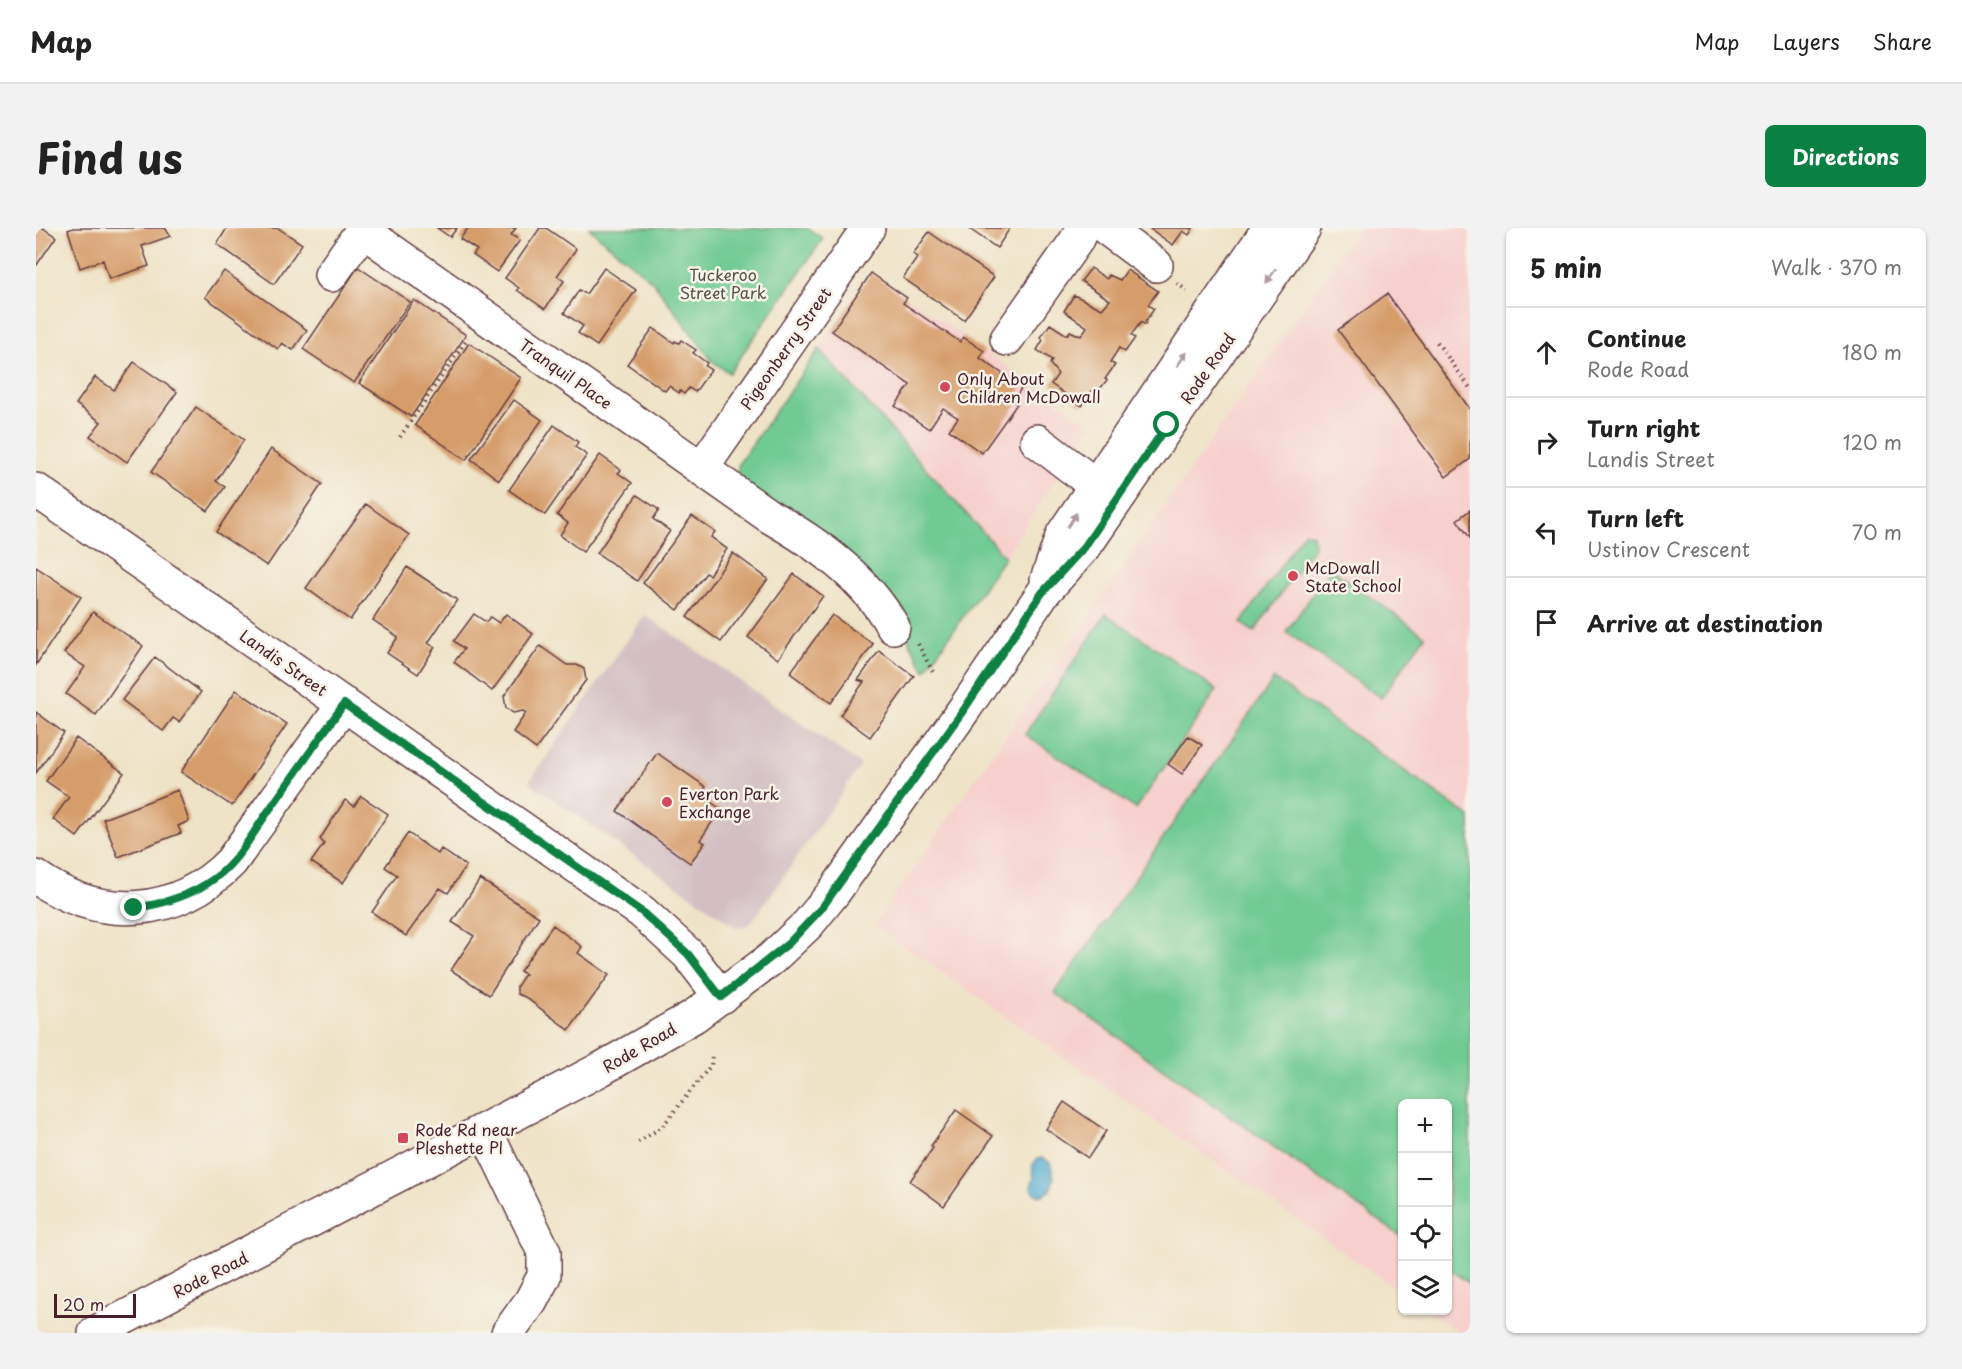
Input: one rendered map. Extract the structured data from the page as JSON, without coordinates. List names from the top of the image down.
{
  "streets": {
    "street": [
      "Pigeonberry Street",
      "Rode Road",
      "Tranquil Place",
      "Landis Street"
    ]
  },
  "crossings": [
    ["Pigeonberry Street", "Tranquil Place"],
    ["Rode Road", "Landis Street"]
  ],
  "parks": ["Tuckeroo Street Park"],
  "places": {
    "other": ["Only About Children McDowall", "McDowall State School", "Everton Park Exchange"],
    "transit": ["Rode Rd near Pleshette Pl"]
  },
  "scale_bar": "20 m",
  "page": {
    "header": "Map",
    "nav": ["Map", "Layers", "Share"],
    "title": "Find us",
    "buttons": "Directions",
    "heading": ["5 min", "Walk · 370 m"],
    "list": [
      ["Continue", "Rode Road", "180 m"],
      ["Turn right", "Landis Street", "120 m"],
      ["Turn left", "Ustinov Crescent", "70 m"],
      "Arrive at destination"
    ],
    "map_buttons": ["+", "−"],
    "scale": "20 m"
  }
}
